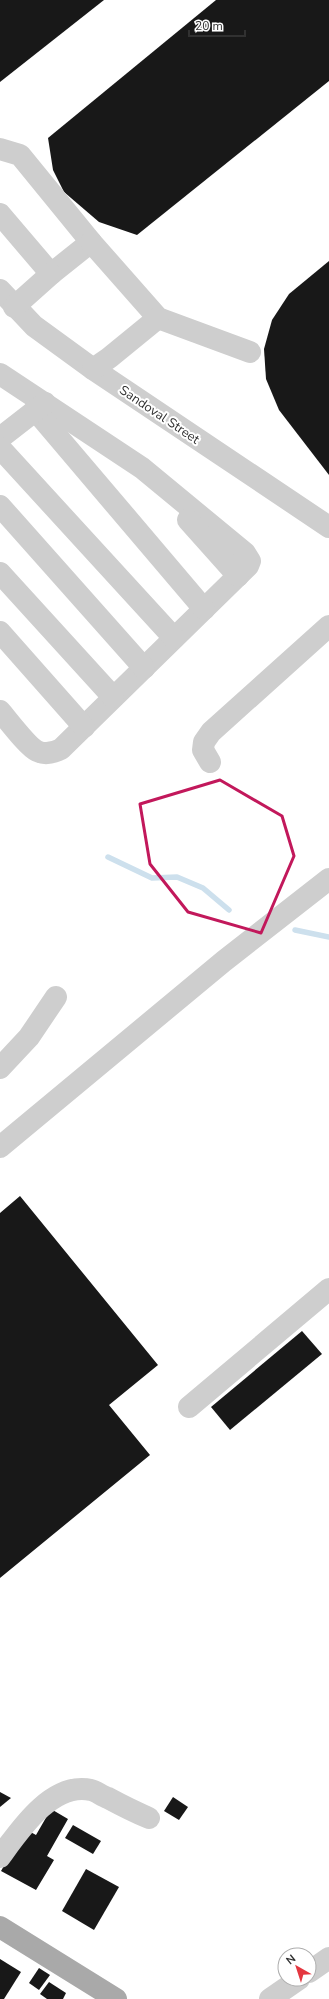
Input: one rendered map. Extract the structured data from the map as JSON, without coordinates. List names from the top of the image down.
{
  "streets": {
    "street": ["Sandoval Street"]
  },
  "scale_bar": "20 m",
  "north": "top left"
}
